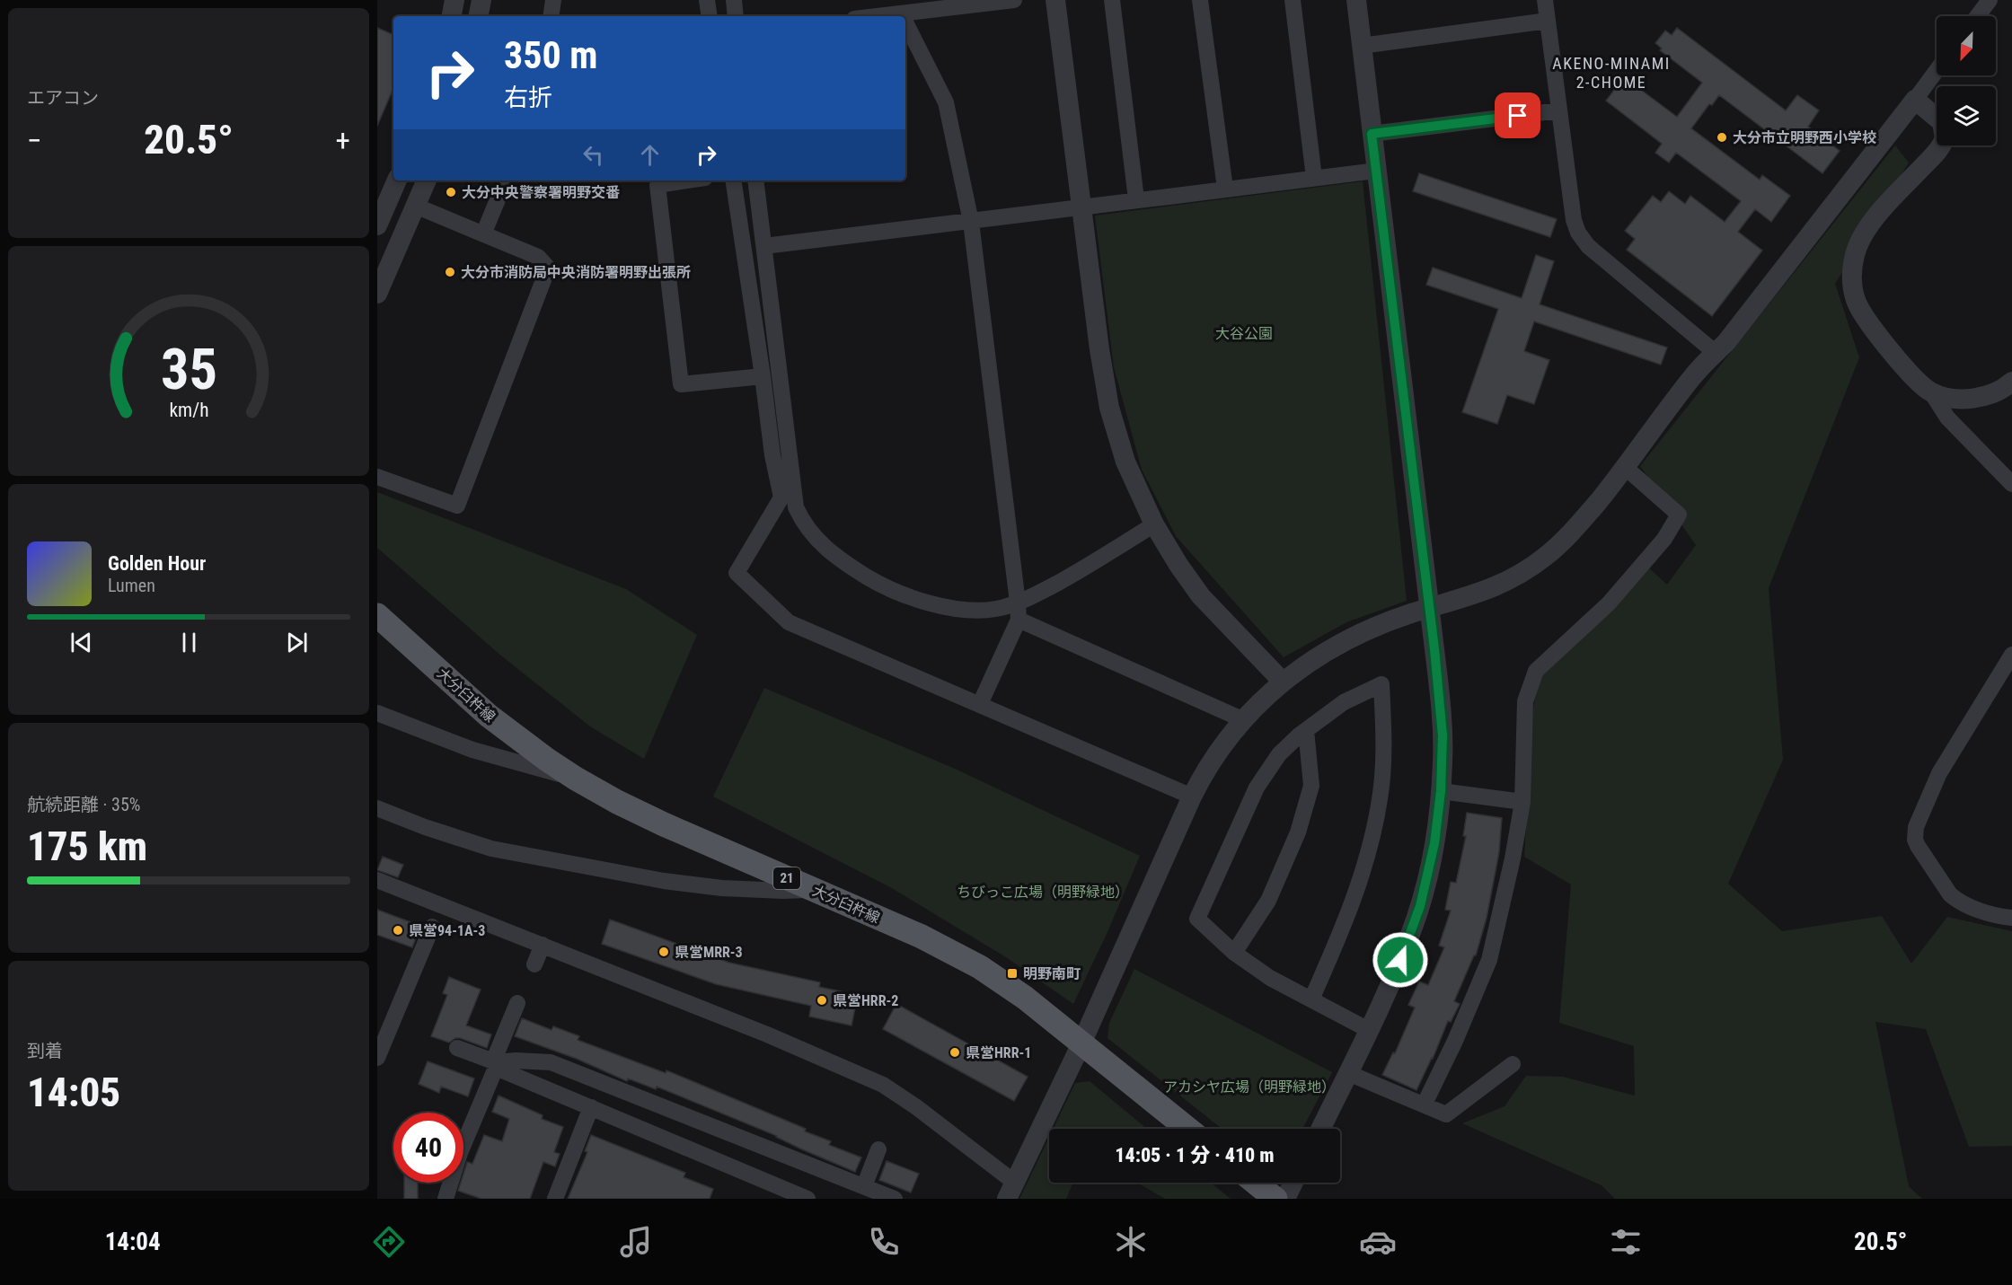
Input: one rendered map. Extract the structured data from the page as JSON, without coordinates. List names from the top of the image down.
{
  "streets": {
    "main road": ["大分臼杵線", "21"]
  },
  "districts": ["AKENO-MINAMI 2-CHOME"],
  "parks": ["大谷公園", "ちびっこ広場（明野緑地）", "アカシヤ広場（明野緑地）"],
  "places": {
    "other": [
      "大分市立明野西小学校",
      "大分中央警察署明野交番",
      "大分市消防局中央消防署明野出張所",
      "県営94-1A-3",
      "県営MRR-3",
      "県営HRR-2",
      "県営HRR-1"
    ],
    "transit": ["明野南町"]
  },
  "north": "bottom left",
  "page": {
    "tile": [
      "エアコン",
      ["航続距離 · 35%", "175 km"],
      ["到着", "14:05"]
    ],
    "turn": ["350 m", "右折"],
    "heat": ["−", "20.5°", "+"],
    "song": ["Golden Hour", "Lumen"],
    "limit": "40",
    "trip": "14:05 · 1 分 · 410 m",
    "tabs": ["14:04", "20.5°"],
    "gauge": ["35", "km/h"]
  }
}
